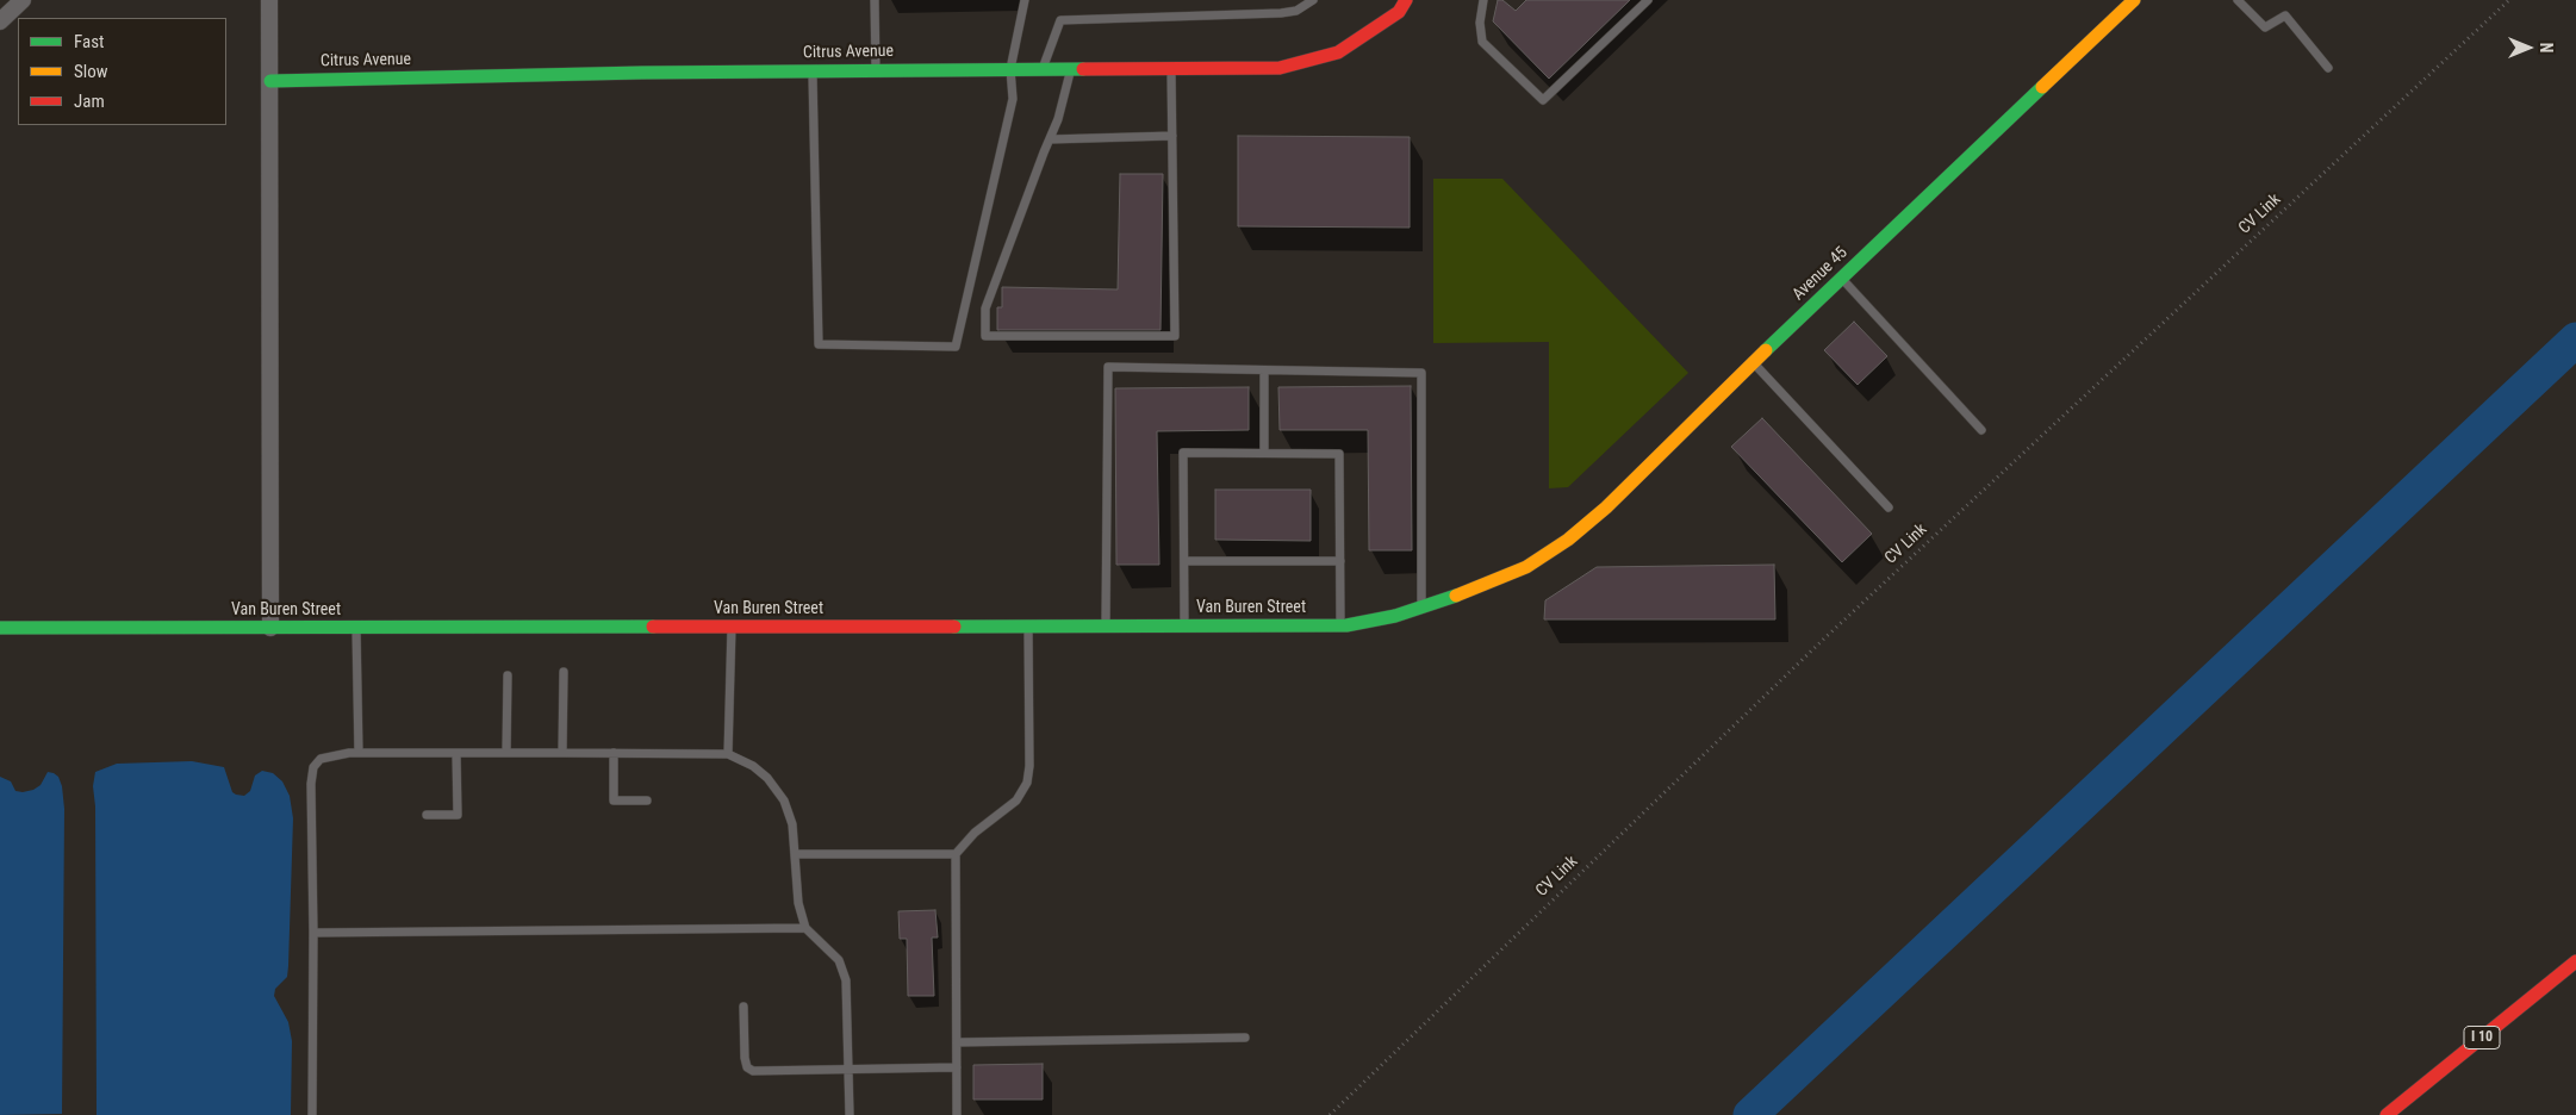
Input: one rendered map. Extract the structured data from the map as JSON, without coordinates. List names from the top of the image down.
{
  "streets": {
    "main road": [
      "Citrus Avenue",
      "Avenue 45",
      "Van Buren Street",
      "I 10"
    ],
    "path": ["CV Link"]
  },
  "crossings": [
    ["Avenue 45", "Van Buren Street"]
  ],
  "legend": ["Fast", "Slow", "Jam"],
  "north": "right"
}
